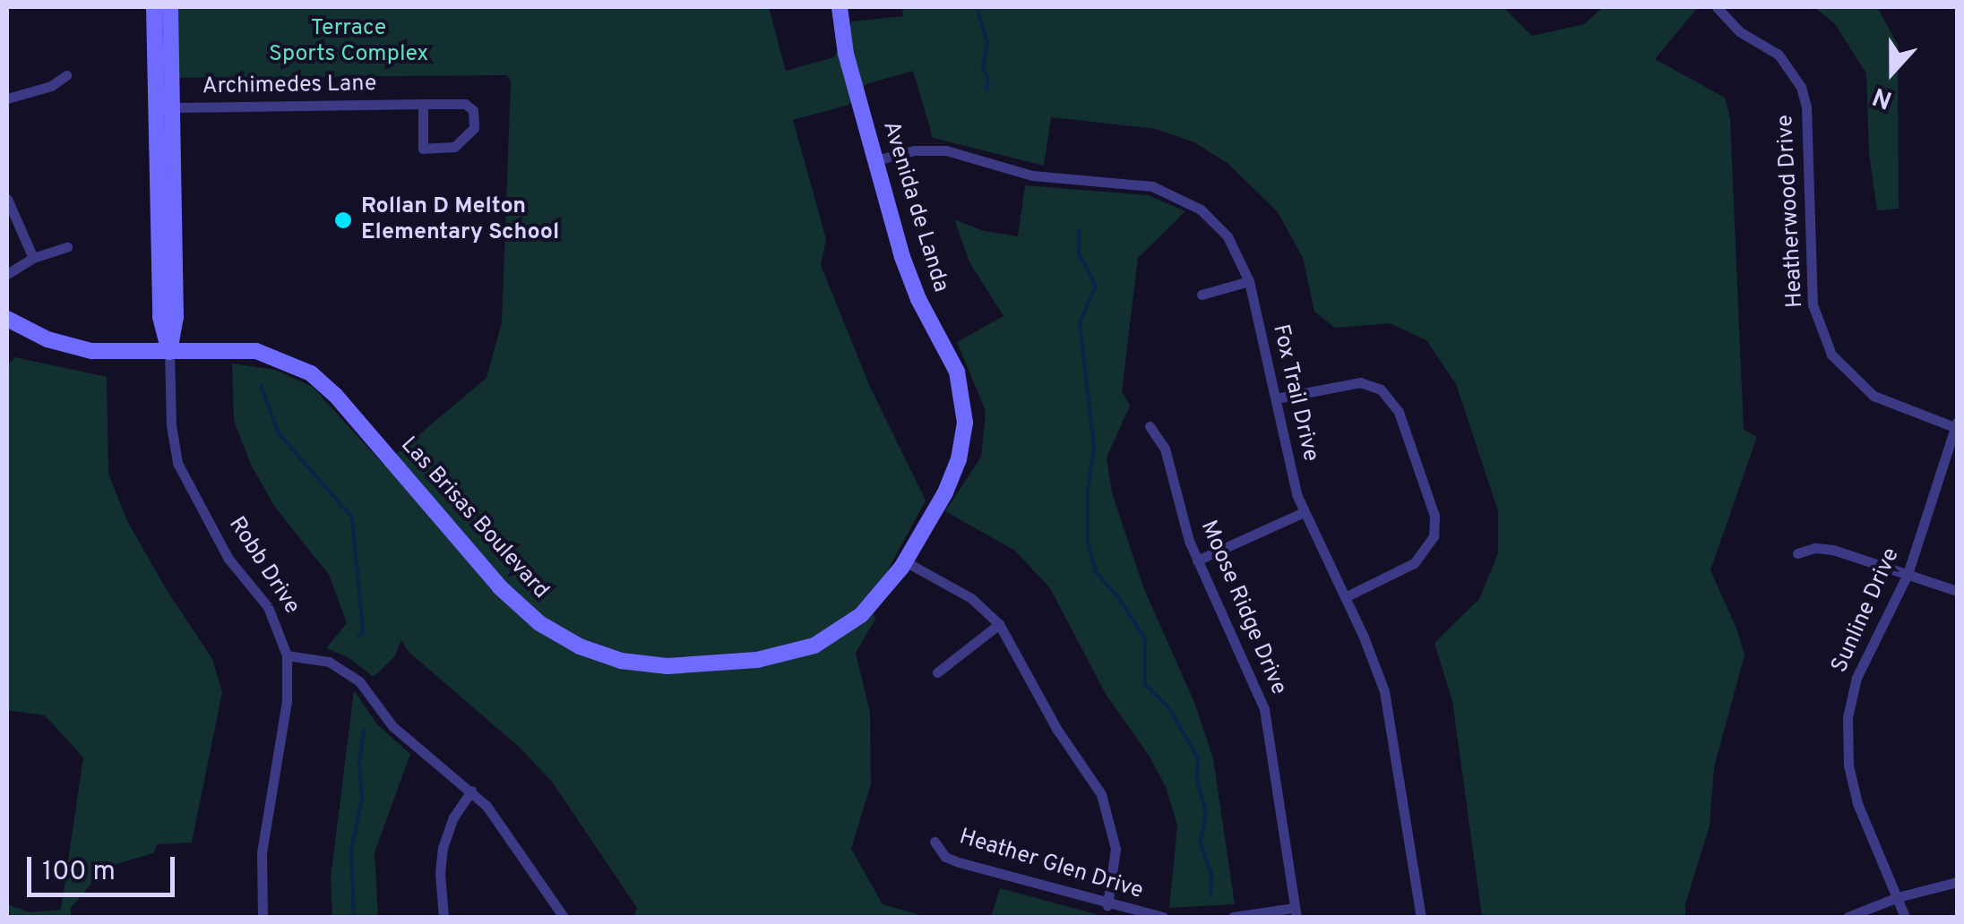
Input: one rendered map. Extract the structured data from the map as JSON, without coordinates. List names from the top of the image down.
{
  "streets": {
    "street": [
      "Archimedes Lane",
      "Avenida de Landa",
      "Heatherwood Drive",
      "Fox Trail Drive",
      "Las Brisas Boulevard",
      "Robb Drive",
      "Moose Ridge Drive",
      "Sunline Drive",
      "Heather Glen Drive"
    ]
  },
  "crossings": [
    ["Archimedes Lane", "Robb Drive"],
    ["Avenida de Landa", "Fox Trail Drive"],
    ["Avenida de Landa", "Las Brisas Boulevard"],
    ["Heatherwood Drive", "Sunline Drive"],
    ["Las Brisas Boulevard", "Robb Drive"]
  ],
  "parks": ["Terrace Sports Complex"],
  "places": ["Rollan D Melton Elementary School"],
  "scale_bar": "100 m",
  "north": "bottom"
}
